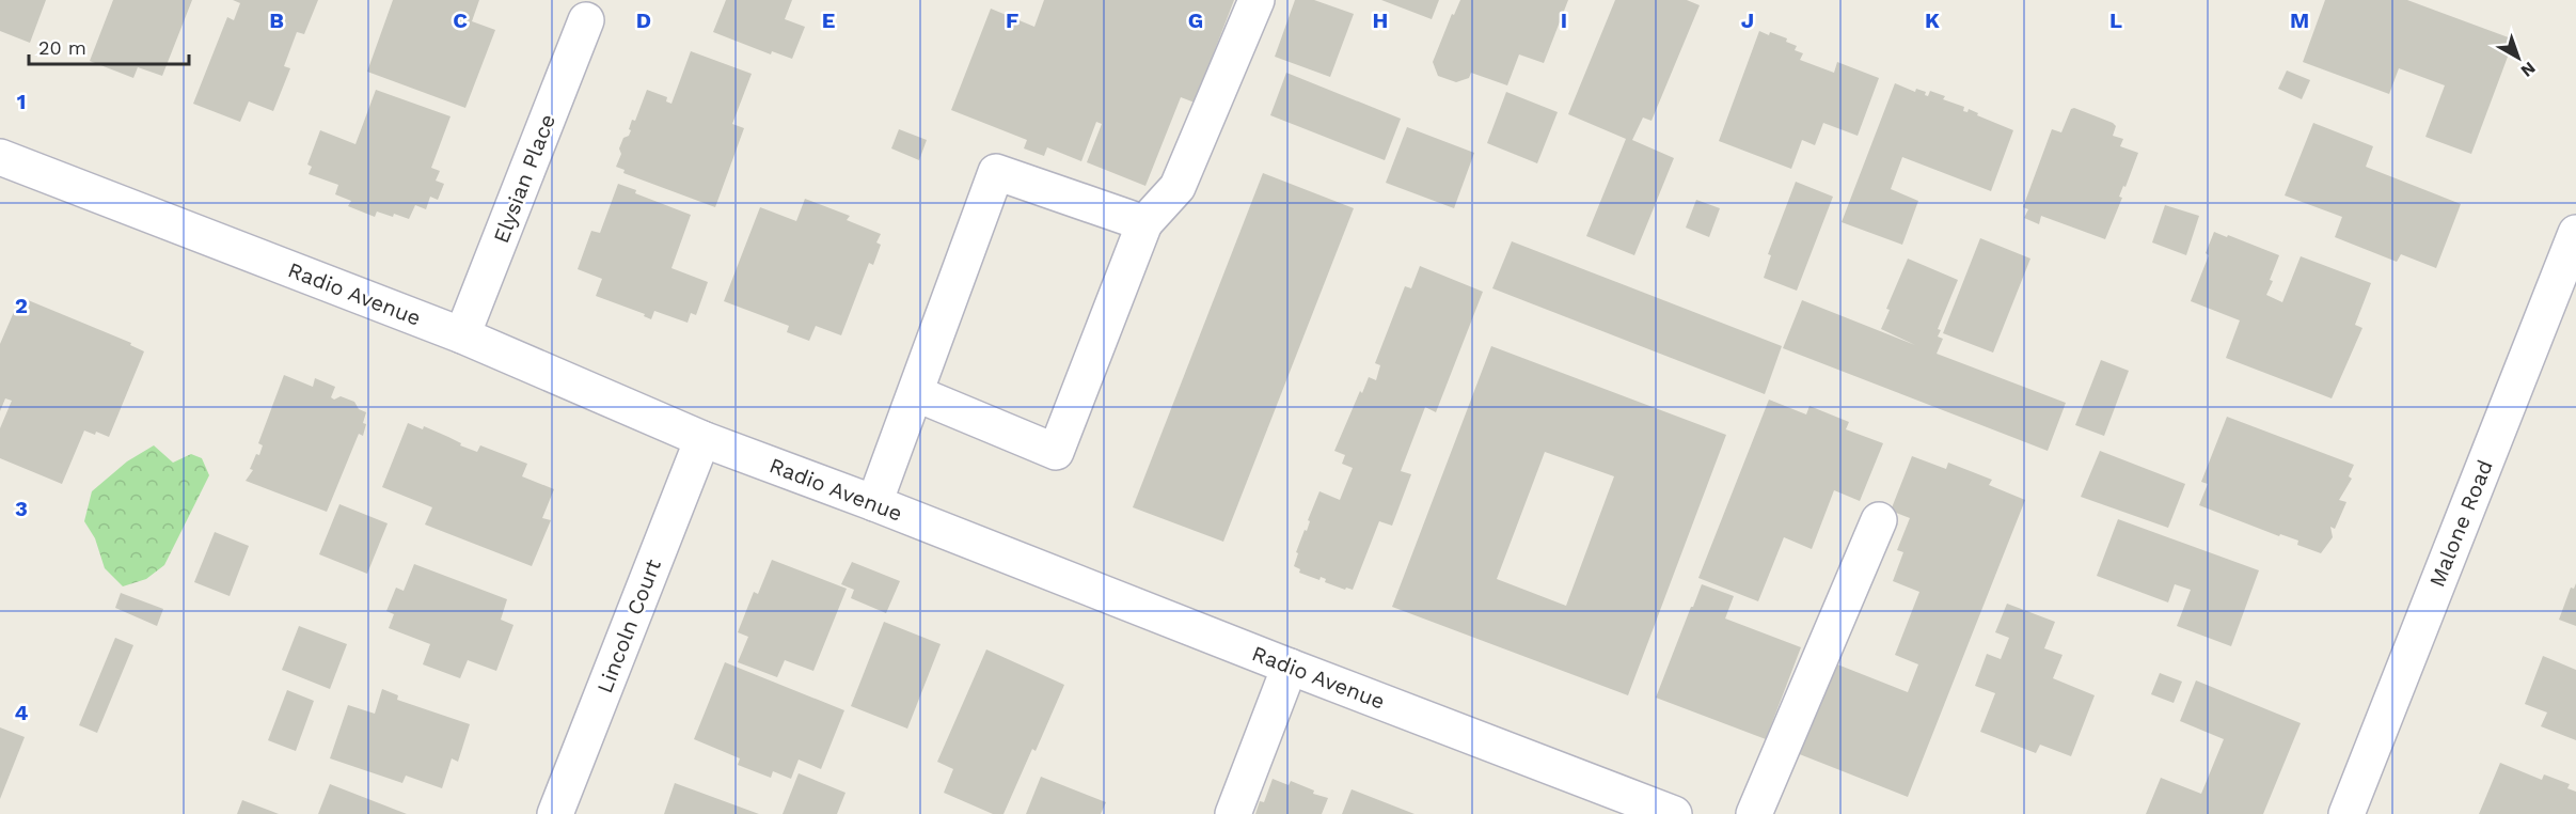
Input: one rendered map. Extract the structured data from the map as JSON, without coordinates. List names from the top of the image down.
{
  "streets": {
    "street": [
      "Elysian Place",
      "Radio Avenue",
      "Malone Road",
      "Lincoln Court"
    ]
  },
  "crossings": [
    ["Elysian Place", "Radio Avenue"],
    ["Radio Avenue", "Lincoln Court"]
  ],
  "scale_bar": "20 m",
  "north": "bottom right",
  "grid": {
    "columns": [
      "B",
      "C",
      "D",
      "E",
      "F",
      "G",
      "H",
      "I",
      "J",
      "K",
      "L",
      "M"
    ],
    "rows": [
      "1",
      "2",
      "3",
      "4"
    ]
  }
}
